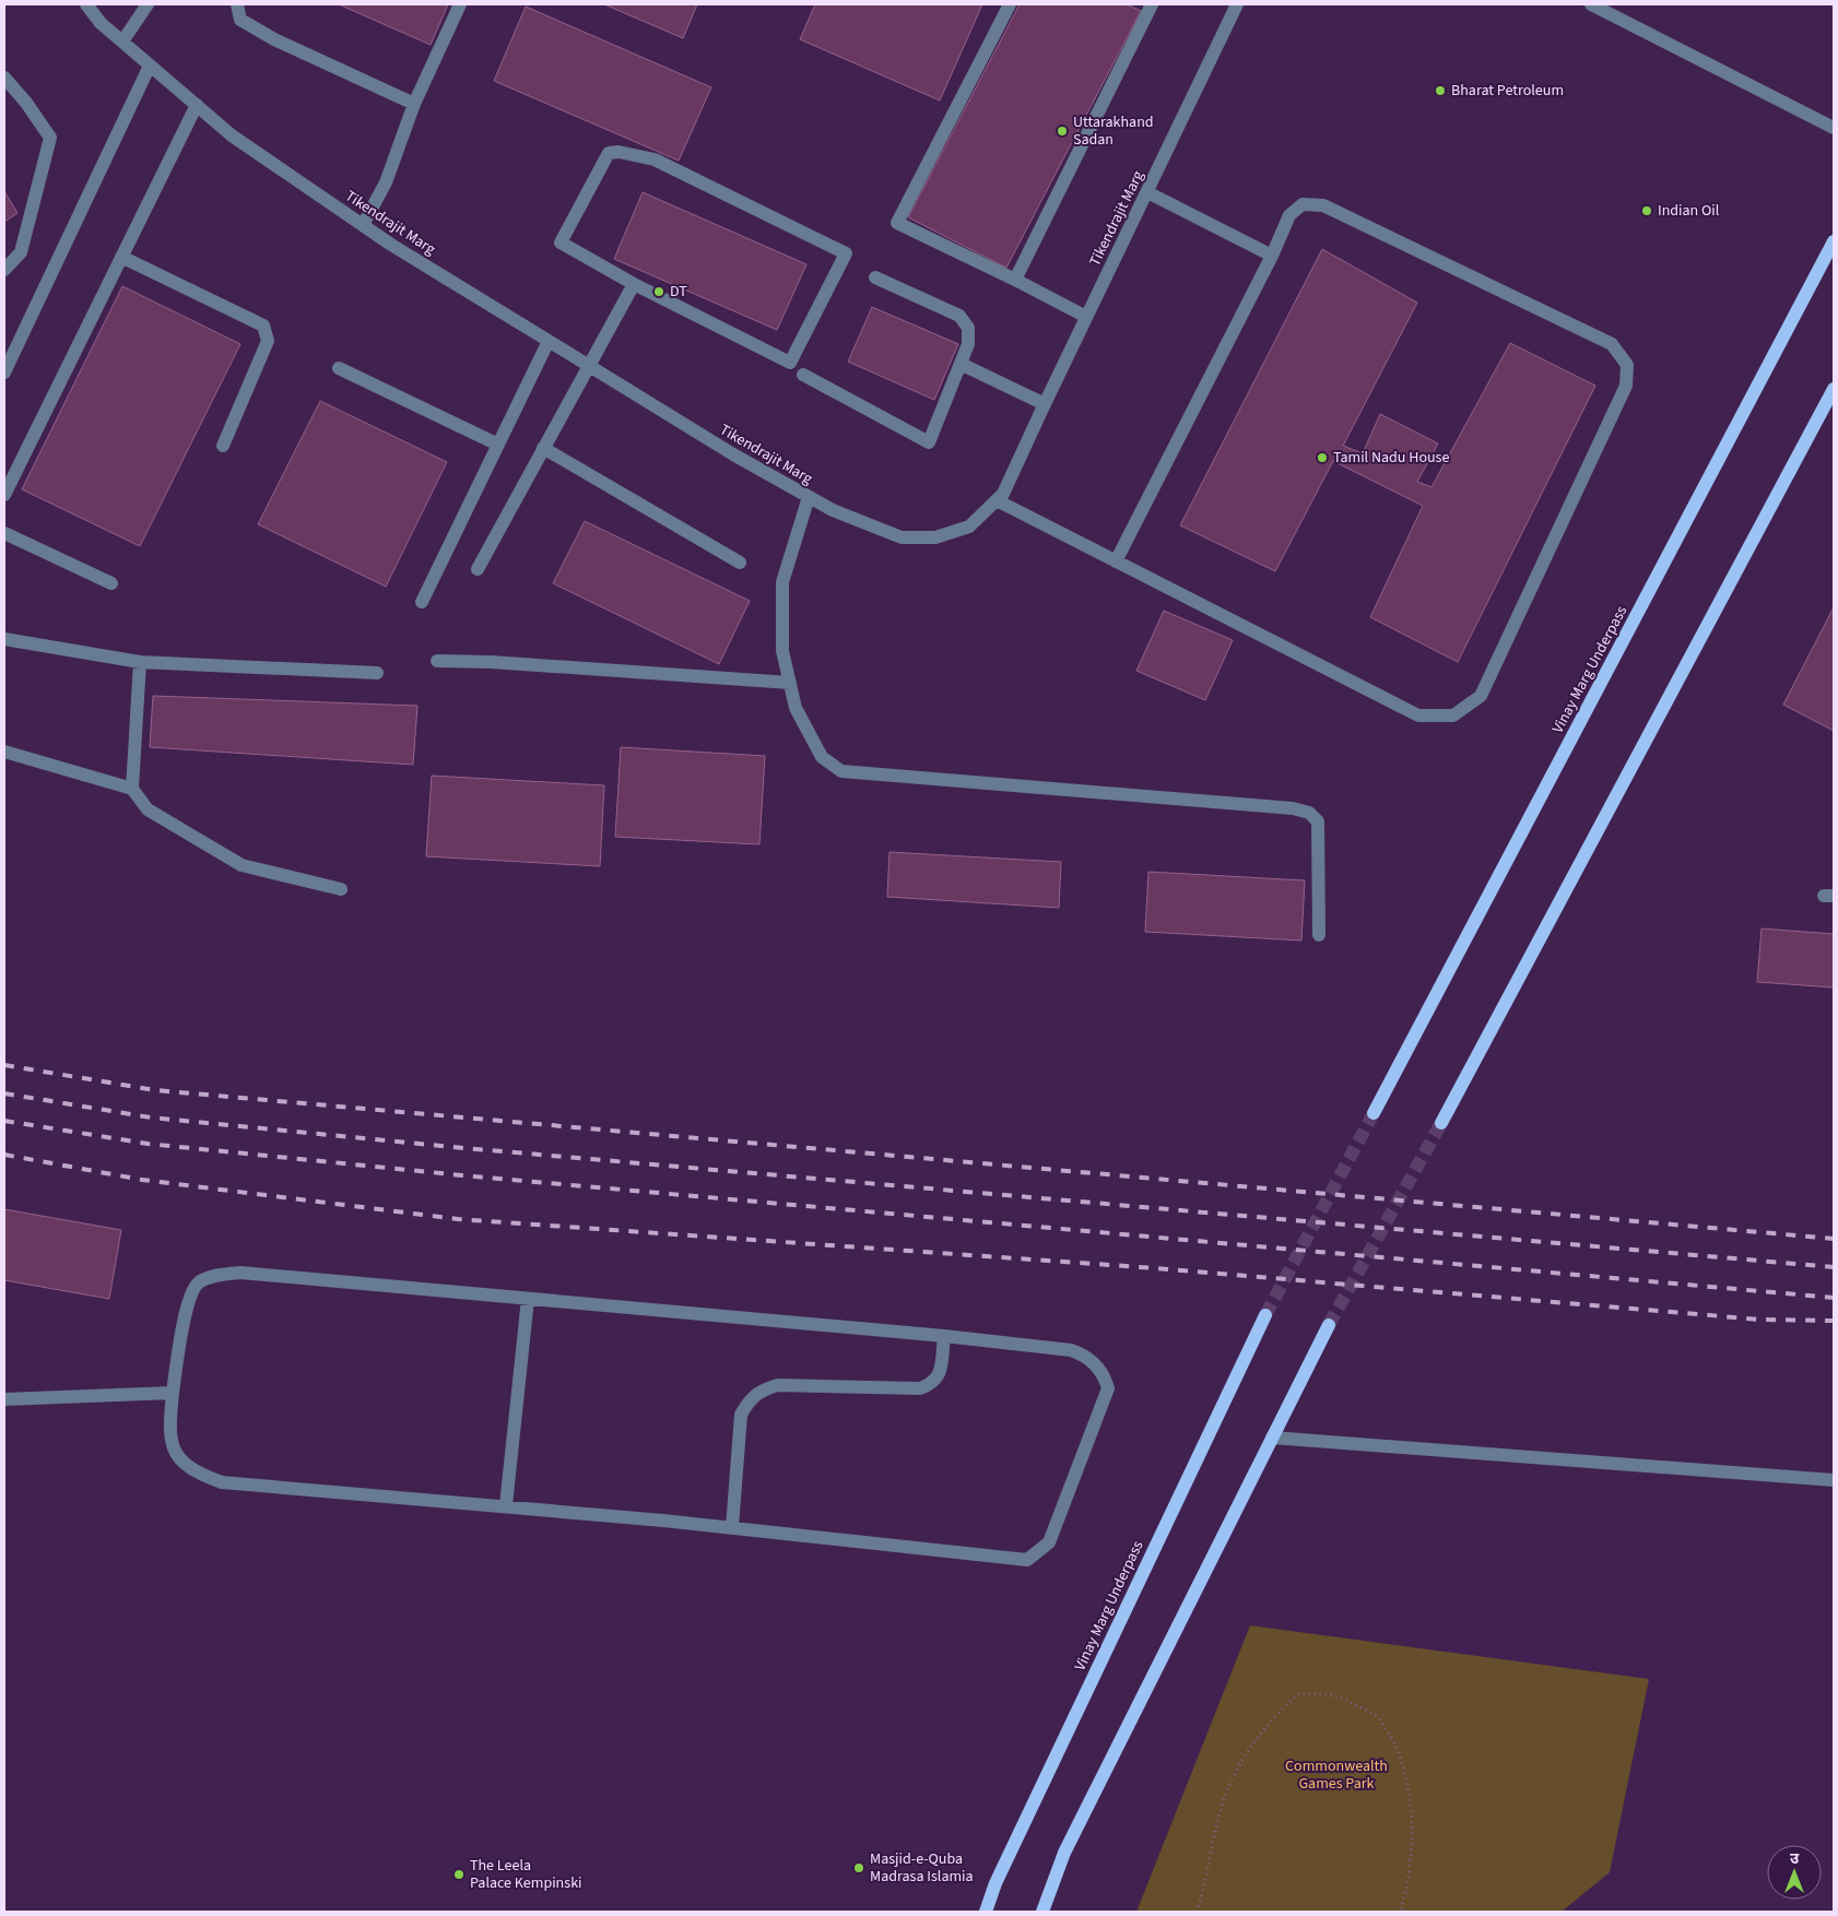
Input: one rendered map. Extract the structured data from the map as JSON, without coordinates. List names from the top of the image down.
{
  "streets": {
    "main road": ["Vinay Marg Underpass"],
    "street": ["Tikendrajit Marg"]
  },
  "parks": ["Commonwealth Games Park"],
  "places": [
    "Bharat Petroleum",
    "Uttarakhand Sadan",
    "Indian Oil",
    "DT",
    "Tamil Nadu House",
    "Masjid-e-Quba Madrasa Islamia",
    "The Leela Palace Kempinski"
  ],
  "north": "top"
}
